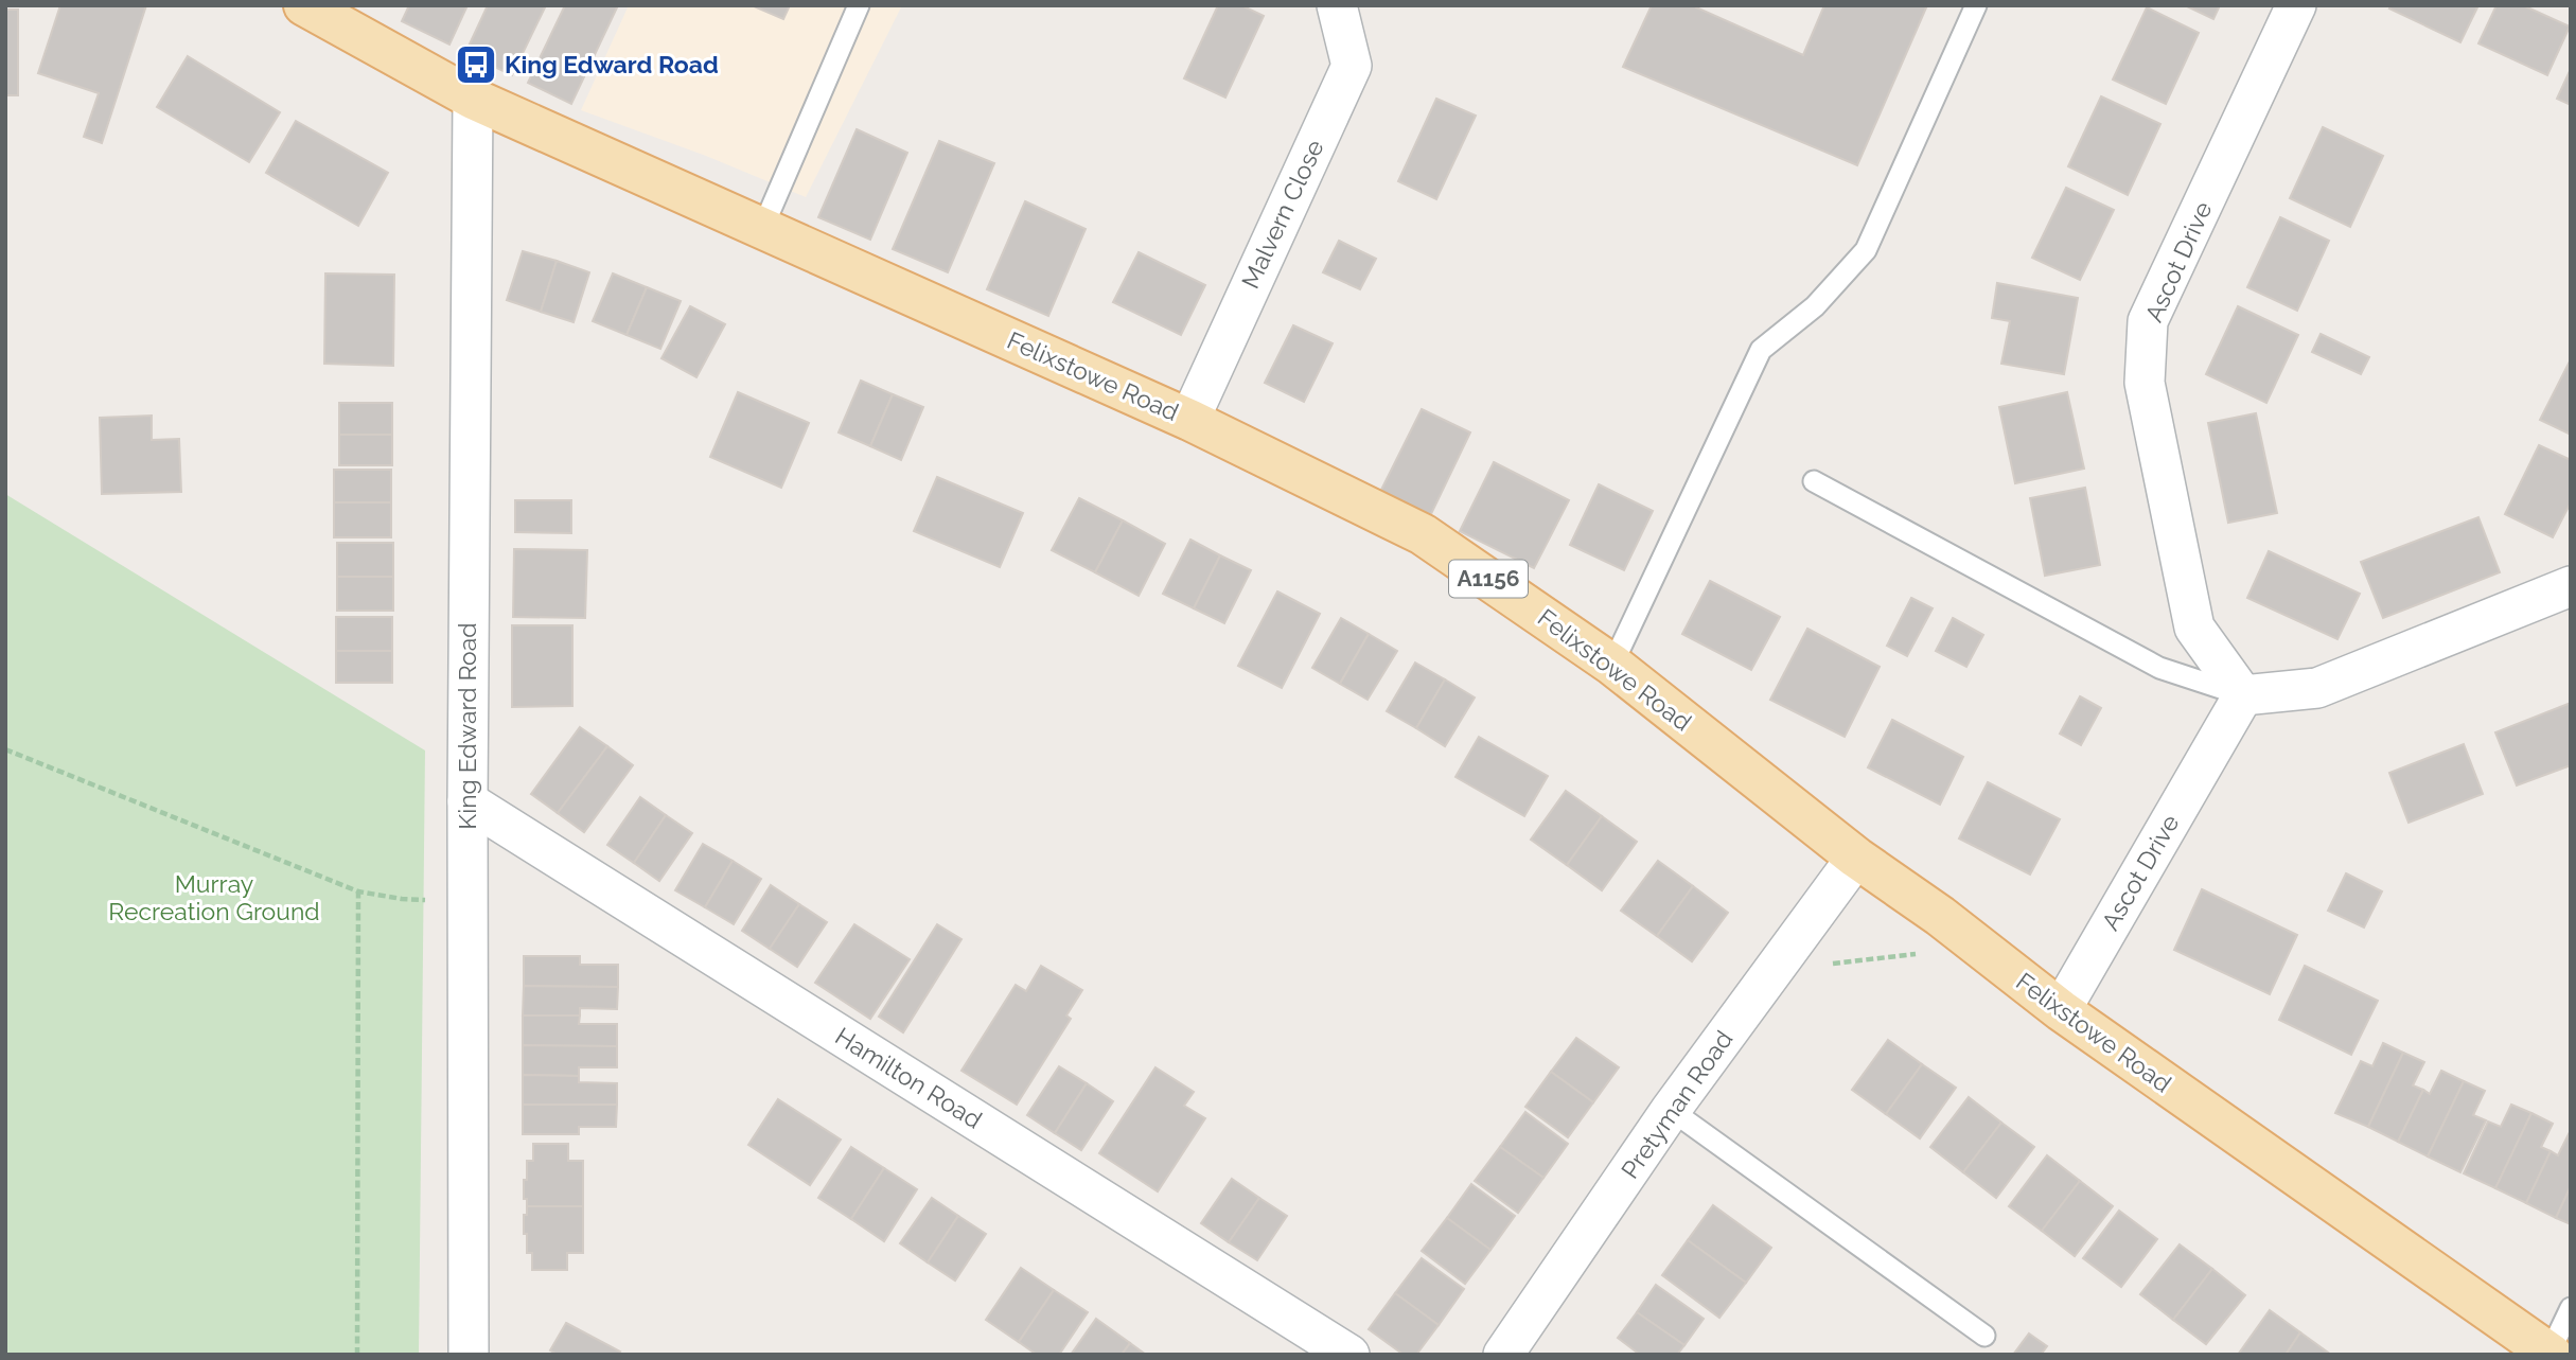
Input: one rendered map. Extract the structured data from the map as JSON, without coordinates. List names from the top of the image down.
{
  "streets": {
    "main road": ["Felixstowe Road", "A1156"],
    "street": [
      "Malvern Close",
      "Ascot Drive",
      "King Edward Road",
      "Hamilton Road",
      "Pretyman Road"
    ]
  },
  "crossings": [
    ["Malvern Close", "Felixstowe Road"],
    ["Ascot Drive", "Felixstowe Road"],
    ["Felixstowe Road", "King Edward Road"],
    ["Felixstowe Road", "Pretyman Road"],
    ["King Edward Road", "Hamilton Road"]
  ],
  "parks": ["Murray Recreation Ground"],
  "places": {
    "bus stop": ["King Edward Road"]
  }
}
